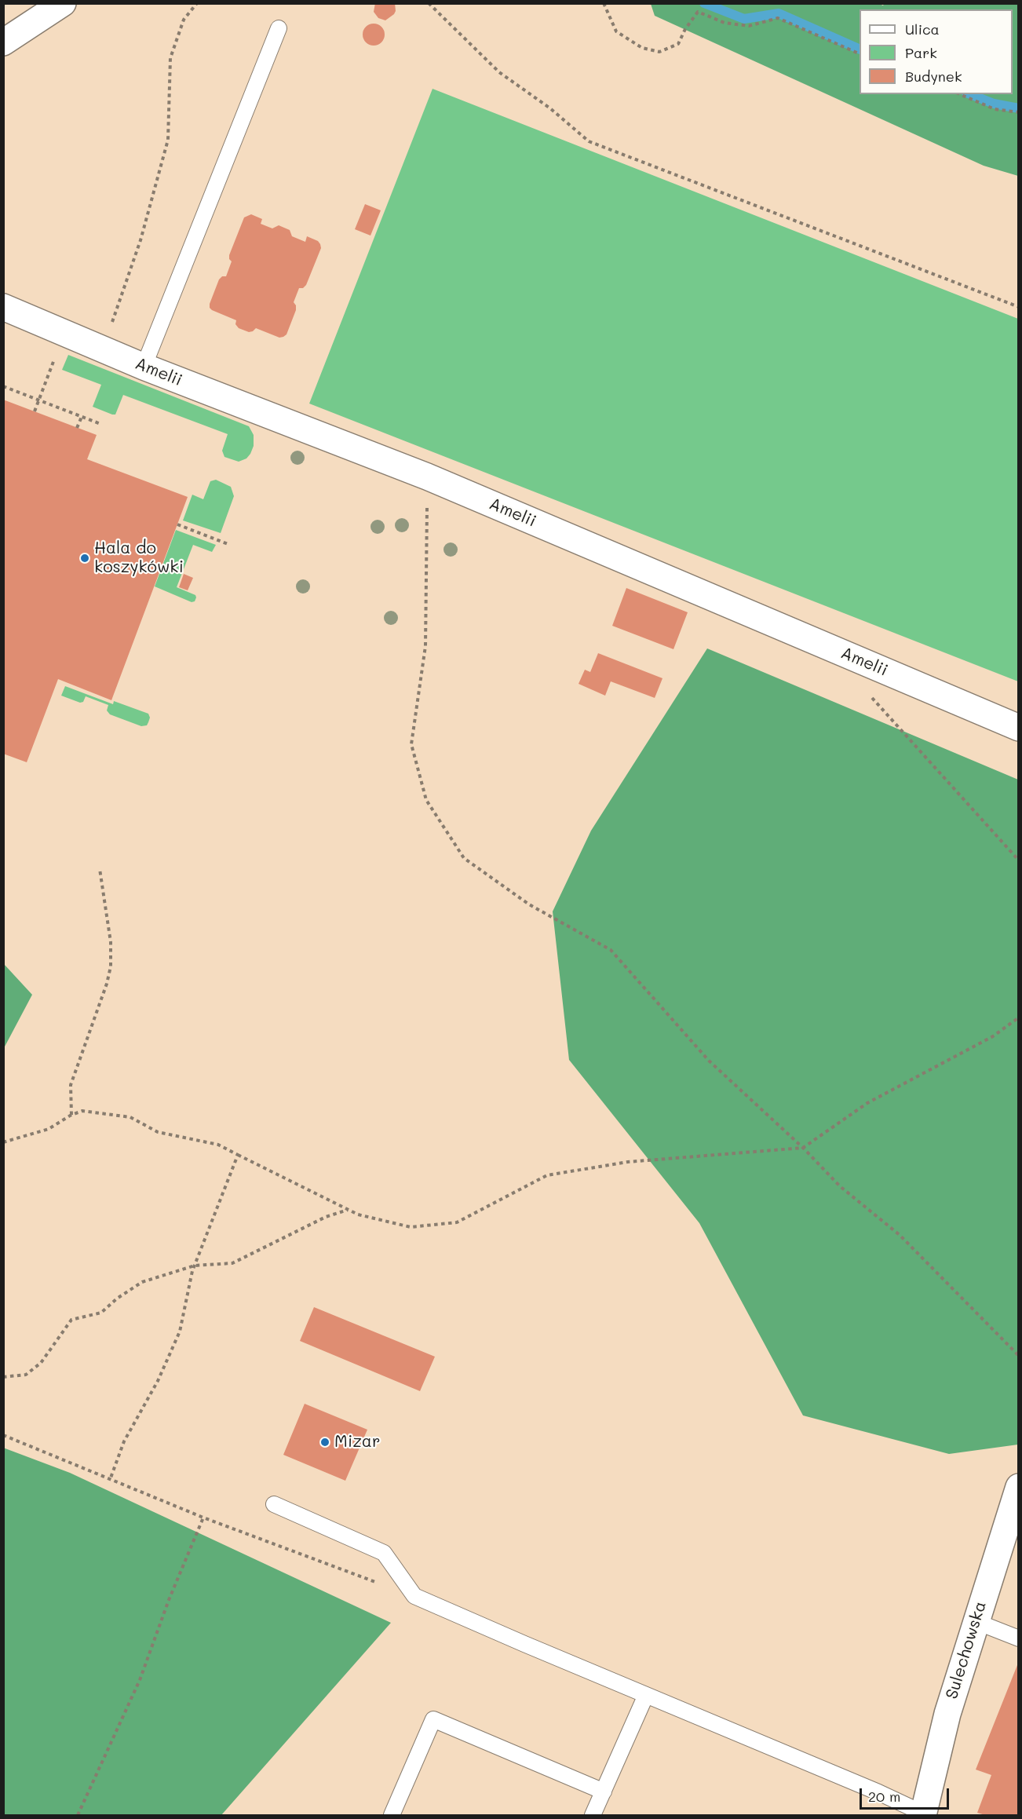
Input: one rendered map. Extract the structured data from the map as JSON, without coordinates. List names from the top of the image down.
{
  "streets": {
    "street": ["Amelii", "Sulechowska"]
  },
  "places": ["Hala do koszykówki", "Mizar"],
  "legend": ["Ulica", "Park", "Budynek"],
  "scale_bar": "20 m"
}
